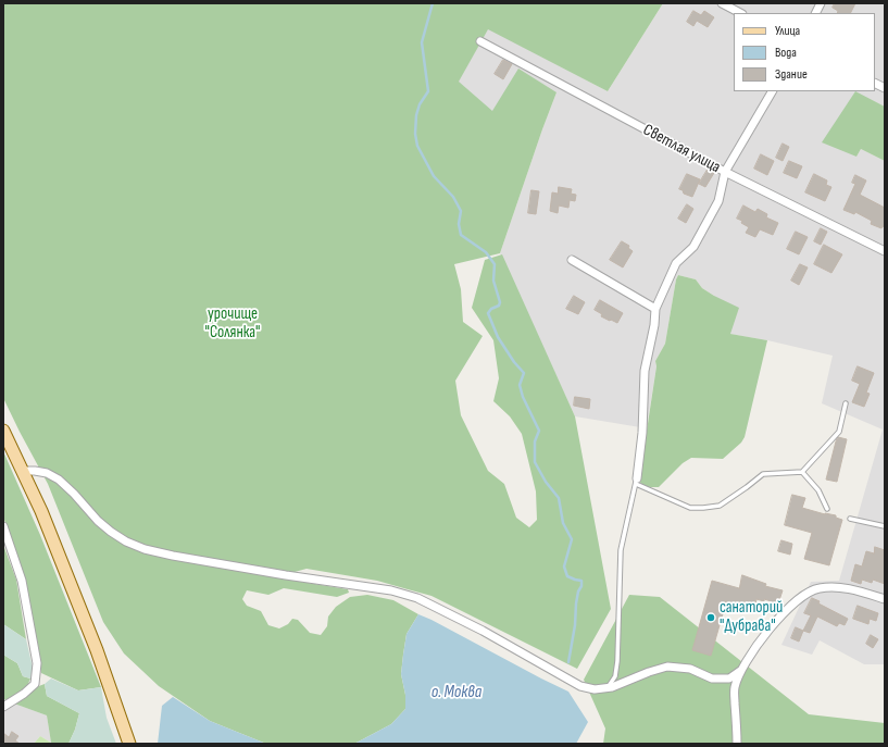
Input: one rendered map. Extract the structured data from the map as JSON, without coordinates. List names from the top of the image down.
{
  "streets": {
    "street": ["Светлая улица"]
  },
  "water": ["о. Моква"],
  "parks": ["урочище \"Солянка\""],
  "places": ["санаторий \"Дубрава\""],
  "legend": ["Улица", "Вода", "Здание"]
}
